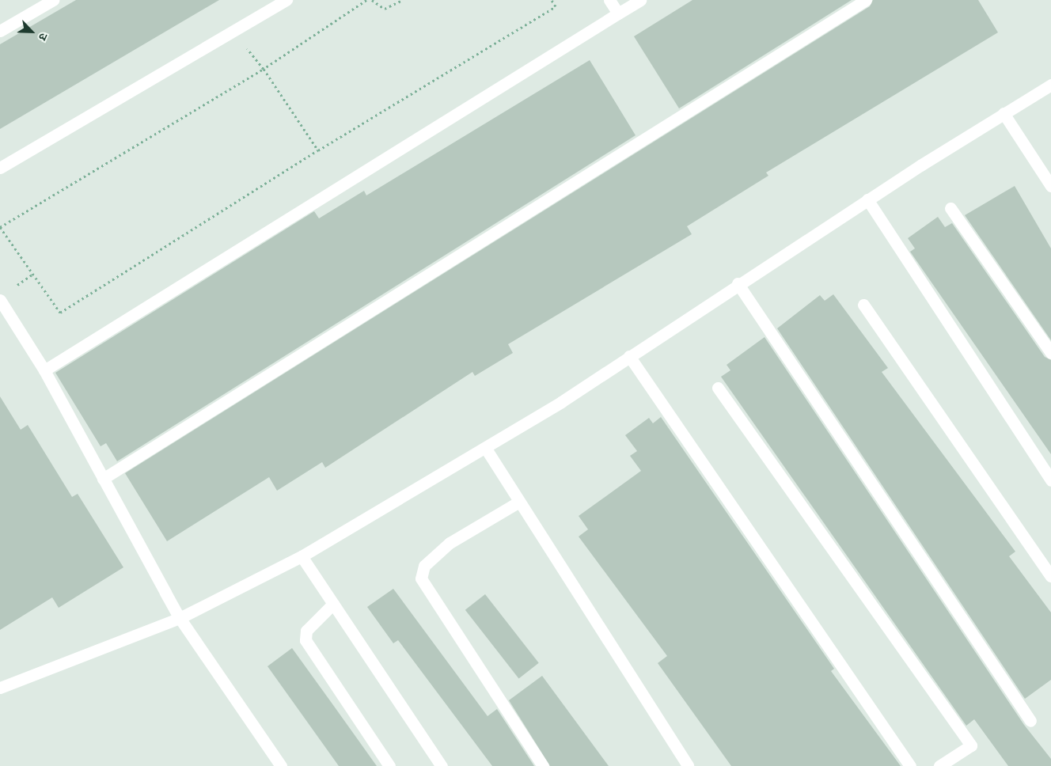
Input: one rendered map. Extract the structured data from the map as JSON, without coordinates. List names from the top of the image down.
{
  "north": "bottom right"
}
